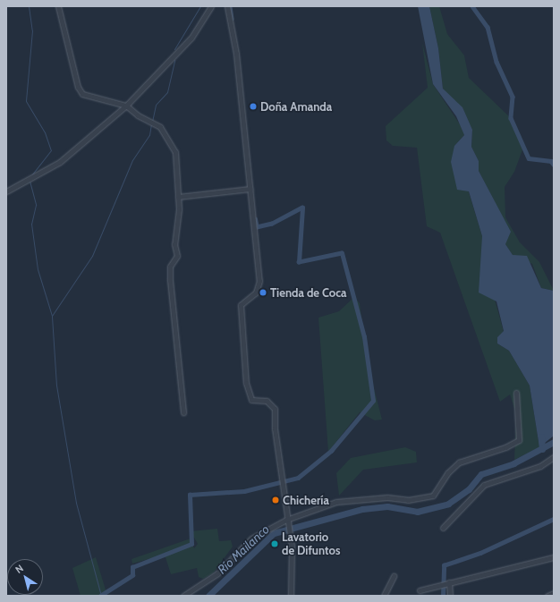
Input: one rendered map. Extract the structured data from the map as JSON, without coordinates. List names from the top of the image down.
{
  "water": ["Río Mailanco"],
  "places": [
    "Doña Amanda",
    "Tienda de Coca",
    "Chichería",
    "Lavatorio de Difuntos"
  ],
  "north": "top left"
}
